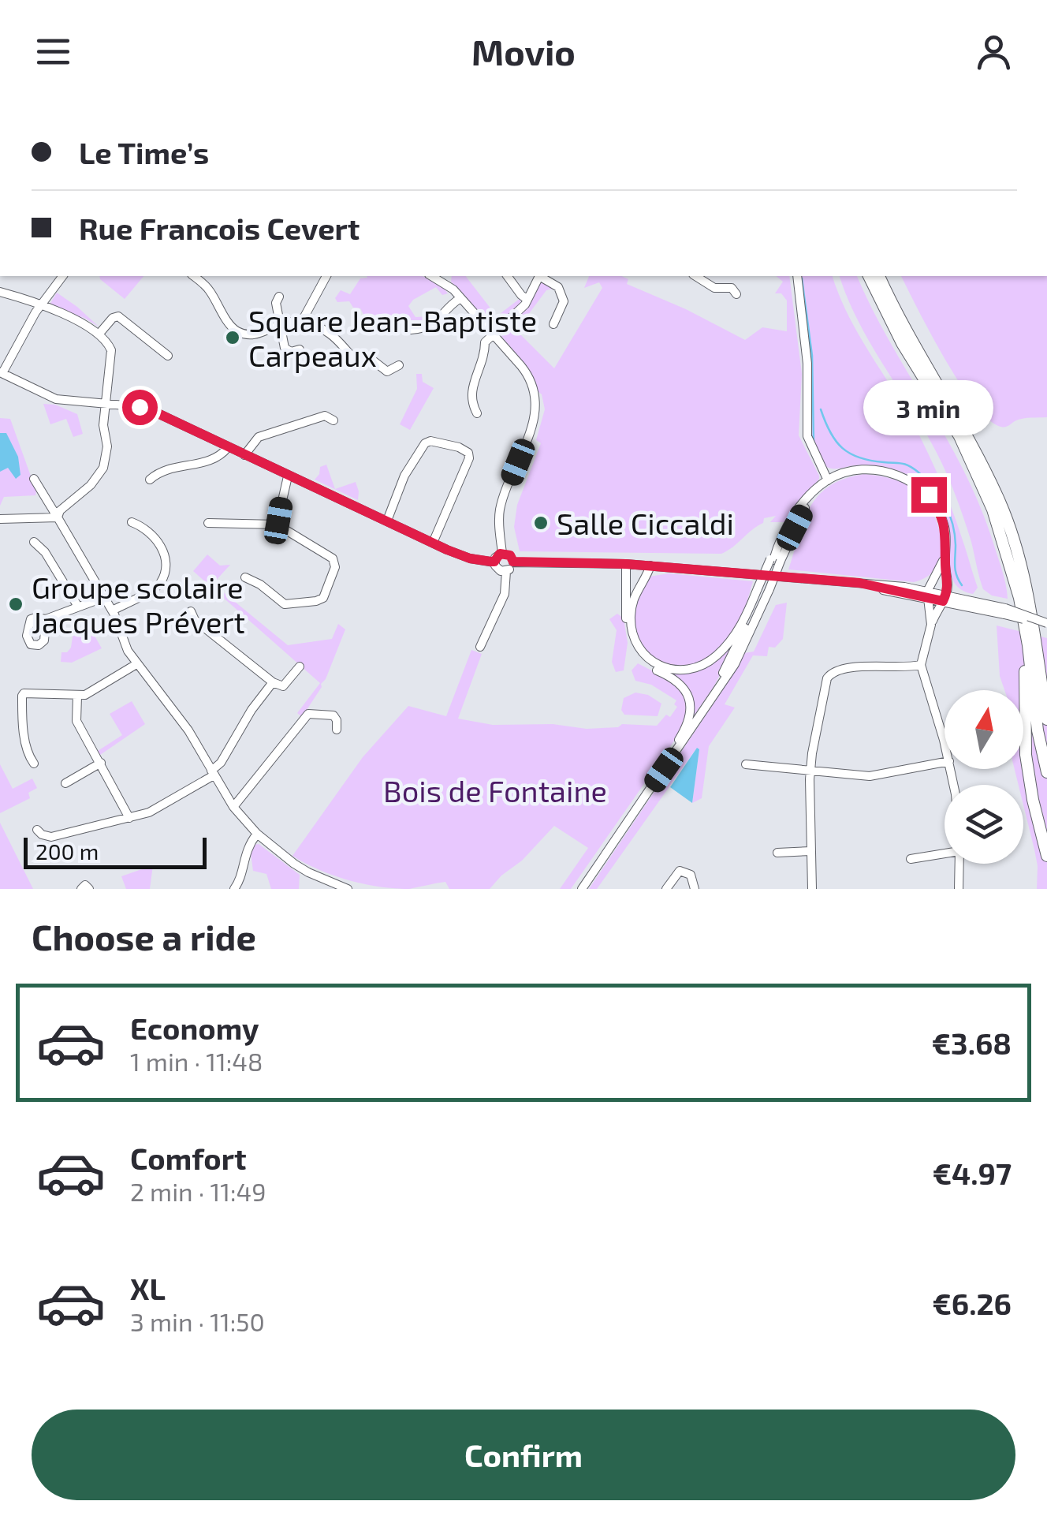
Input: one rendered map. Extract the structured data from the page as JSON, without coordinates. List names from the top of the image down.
{
  "parks": ["Bois de Fontaine"],
  "places": ["Square Jean-Baptiste Carpeaux", "Salle Ciccaldi", "Groupe scolaire Jacques Prévert"],
  "scale_bar": "200 m",
  "north": "top",
  "page": {
    "header": "Movio",
    "banner": ["Le Time’s", "Rue Francois Cevert"],
    "bubble": "3 min",
    "scale": "200 m",
    "heading": "Choose a ride",
    "list": [
      {
        "name": "Economy",
        "note": "1 min · 11:48",
        "value": "€3.68"
      },
      {
        "name": "Comfort",
        "note": "2 min · 11:49",
        "value": "€4.97"
      },
      {
        "name": "XL",
        "note": "3 min · 11:50",
        "value": "€6.26"
      }
    ],
    "buttons": "Confirm"
  }
}
